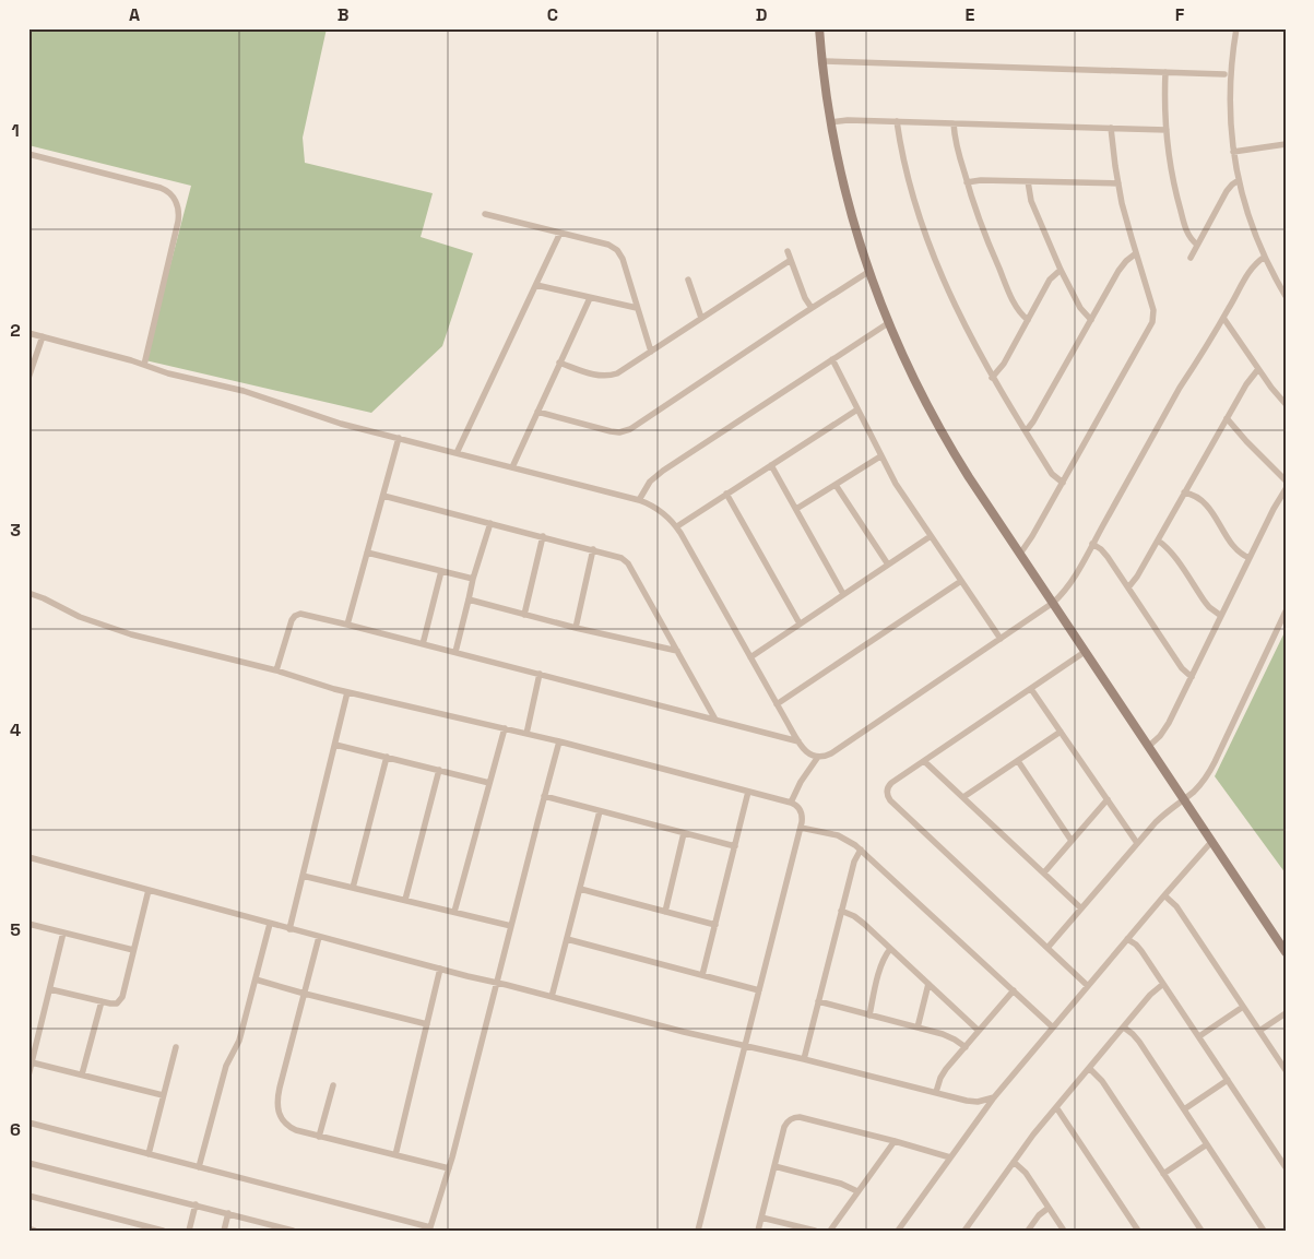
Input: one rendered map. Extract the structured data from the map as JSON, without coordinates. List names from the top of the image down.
{
  "grid": {
    "columns": [
      "A",
      "B",
      "C",
      "D",
      "E",
      "F"
    ],
    "rows": [
      "1",
      "2",
      "3",
      "4",
      "5",
      "6"
    ]
  }
}
